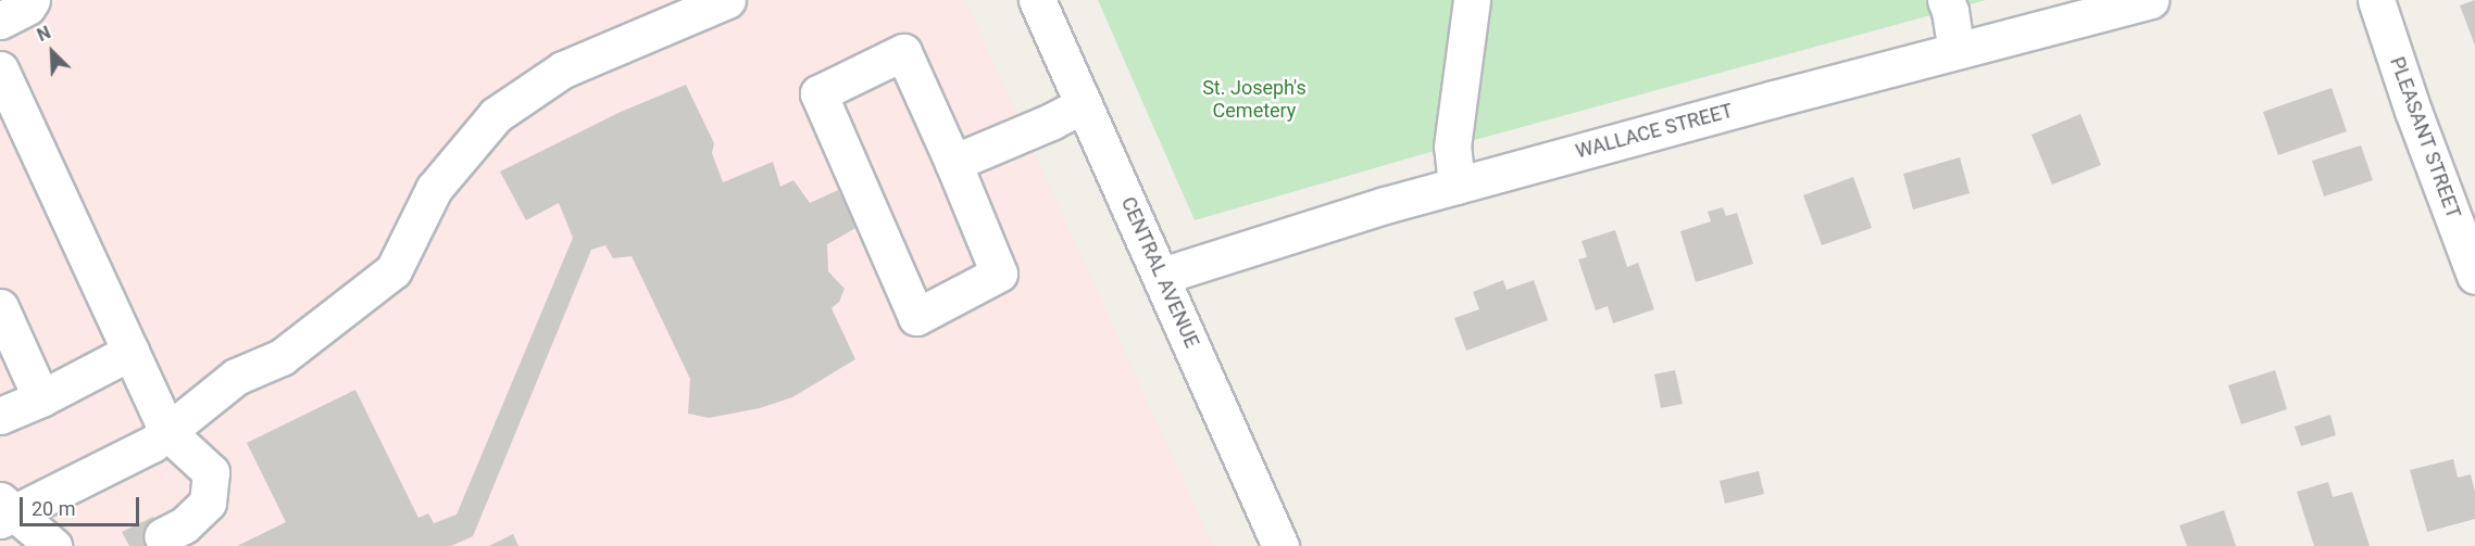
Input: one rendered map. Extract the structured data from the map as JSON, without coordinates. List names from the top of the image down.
{
  "streets": {
    "street": ["WALLACE STREET", "PLEASANT STREET", "CENTRAL AVENUE"]
  },
  "crossings": [
    ["WALLACE STREET", "CENTRAL AVENUE"]
  ],
  "parks": ["St. Joseph's Cemetery"],
  "scale_bar": "20 m",
  "north": "top left"
}
